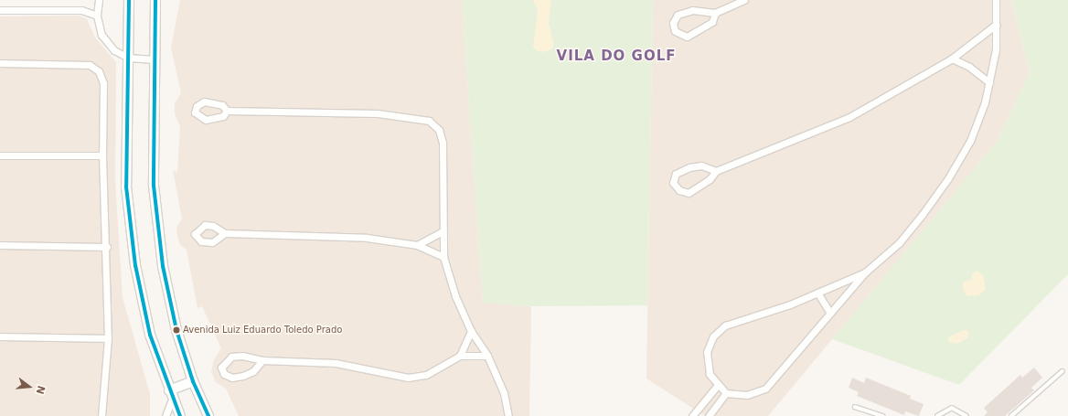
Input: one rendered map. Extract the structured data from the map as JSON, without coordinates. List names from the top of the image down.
{
  "districts": ["VILA DO GOLF"],
  "places": ["Avenida Luiz Eduardo Toledo Prado"],
  "north": "right"
}
